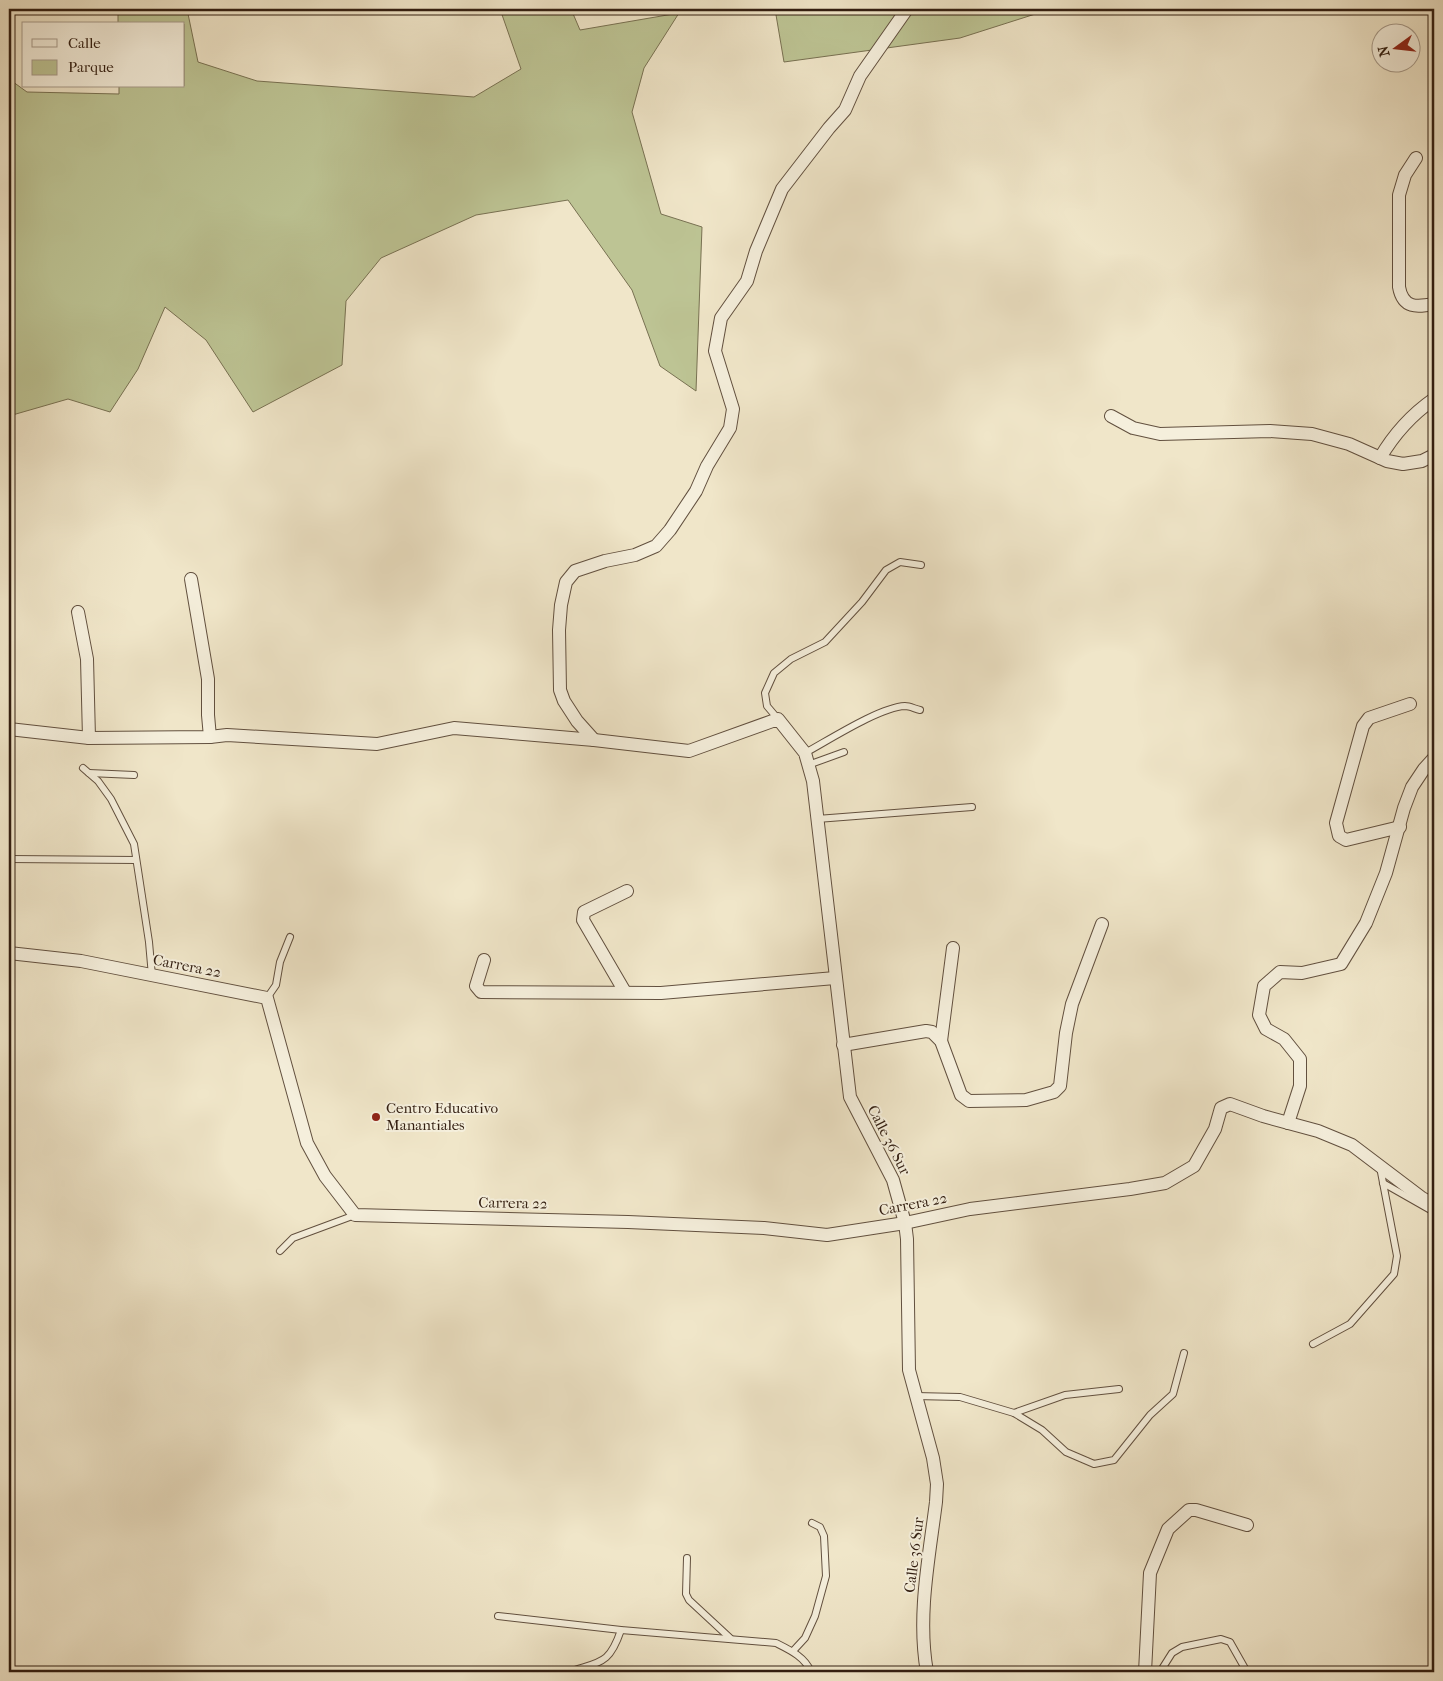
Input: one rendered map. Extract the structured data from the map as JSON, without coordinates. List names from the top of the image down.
{
  "streets": {
    "street": ["Carrera 22", "Calle 36 Sur"]
  },
  "crossings": [
    ["Carrera 22", "Calle 36 Sur"]
  ],
  "places": ["Centro Educativo Manantiales"],
  "legend": ["Calle", "Parque"],
  "north": "left"
}
